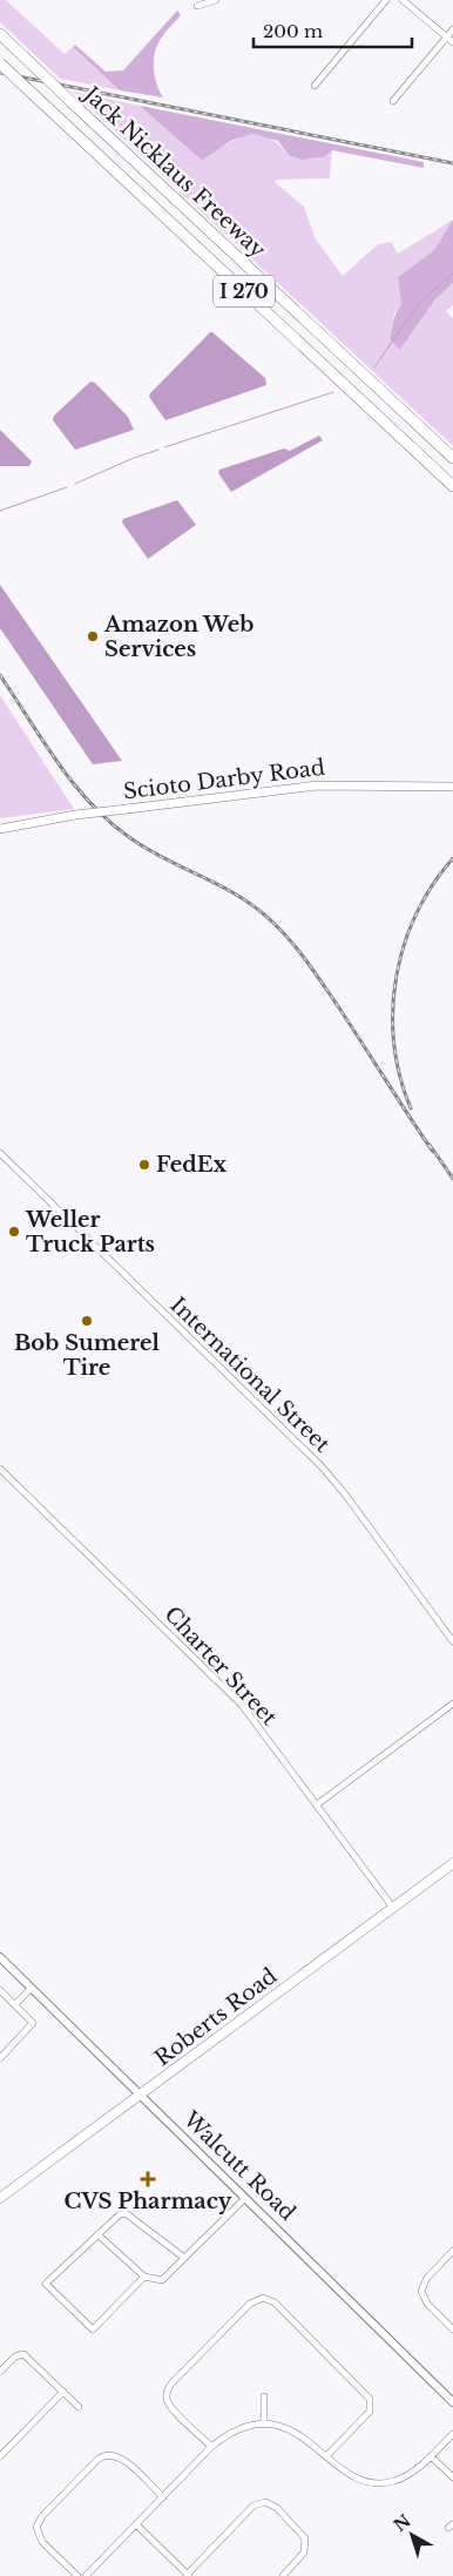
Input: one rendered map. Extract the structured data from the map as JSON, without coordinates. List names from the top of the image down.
{
  "streets": {
    "highway": ["Jack Nicklaus Freeway", "I 270"],
    "main road": ["Scioto Darby Road", "Roberts Road"],
    "street": ["International Street", "Charter Street", "Walcutt Road"]
  },
  "crossings": [
    ["Charter Street", "Roberts Road"],
    ["Roberts Road", "Walcutt Road"]
  ],
  "places": {
    "other": [
      "Amazon Web Services",
      "FedEx",
      "Weller Truck Parts",
      "Bob Sumerel Tire"
    ],
    "health": ["CVS Pharmacy"]
  },
  "scale_bar": "200 m",
  "north": "top left"
}
